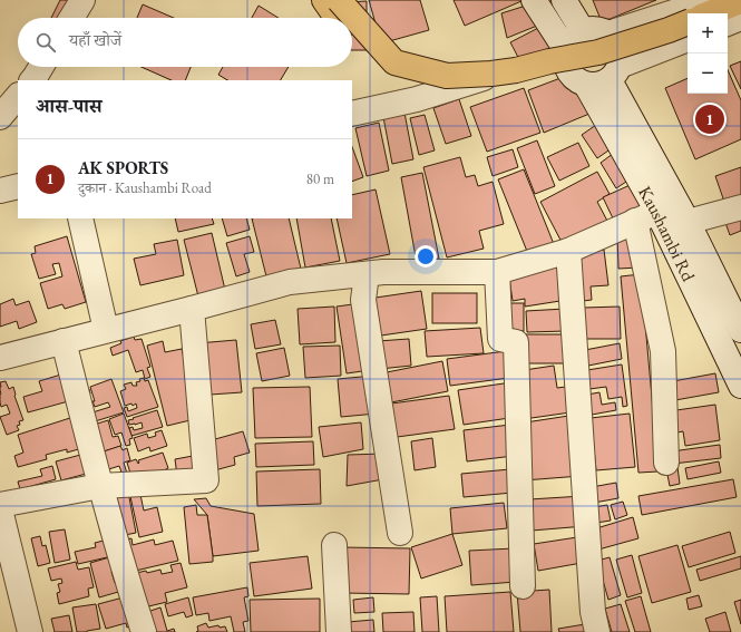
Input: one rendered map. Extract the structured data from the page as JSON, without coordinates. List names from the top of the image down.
{
  "streets": {
    "street": ["Kaushambi Rd"]
  },
  "page": {
    "map_buttons": ["+", "−"],
    "search": "यहाँ खोजें",
    "heading": "आस-पास",
    "pins": "1",
    "list": [
      {
        "mark": "1",
        "name": "AK SPORTS",
        "note": "दुकान · Kaushambi Road",
        "value": "80 m"
      }
    ]
  }
}
